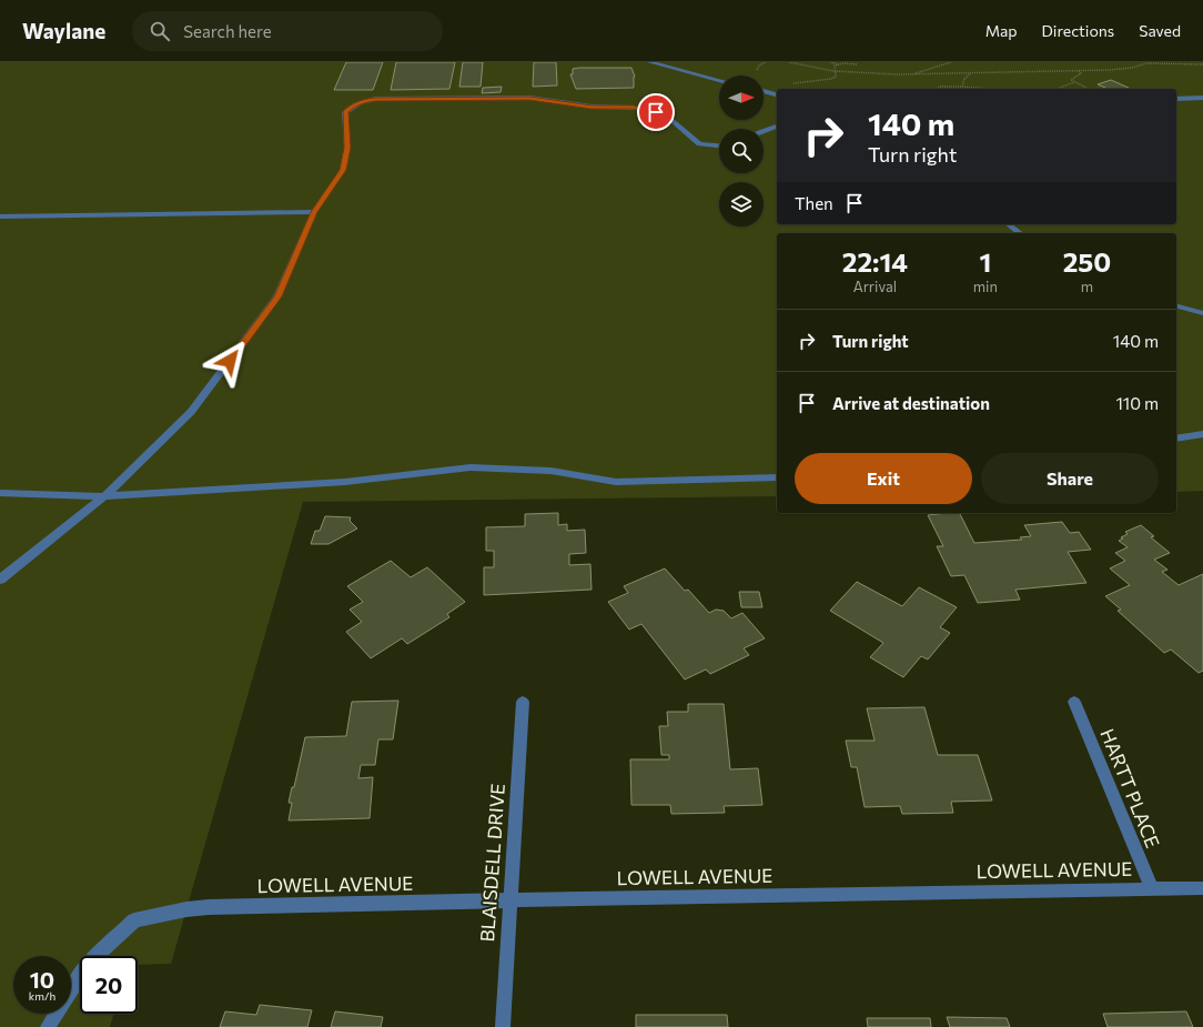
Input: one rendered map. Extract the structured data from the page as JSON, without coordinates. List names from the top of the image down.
{
  "streets": {
    "street": ["HARTT PLACE", "BLAISDELL DRIVE", "LOWELL AVENUE"]
  },
  "crossings": [
    ["HARTT PLACE", "LOWELL AVENUE"],
    ["BLAISDELL DRIVE", "LOWELL AVENUE"]
  ],
  "north": "right",
  "page": {
    "header": "Waylane",
    "search": "Search here",
    "nav": ["Map", "Directions", "Saved"],
    "turn": ["140 m", "Turn right"],
    "then": "Then",
    "eta": [
      "22:14",
      "Arrival",
      "1",
      "min",
      "250",
      "m"
    ],
    "list": [
      {
        "name": "Turn right",
        "value": "140 m"
      },
      {
        "name": "Arrive at destination",
        "value": "110 m"
      }
    ],
    "buttons": ["Exit", "Share"],
    "speed": "10 km/h",
    "limit": "20"
  }
}
